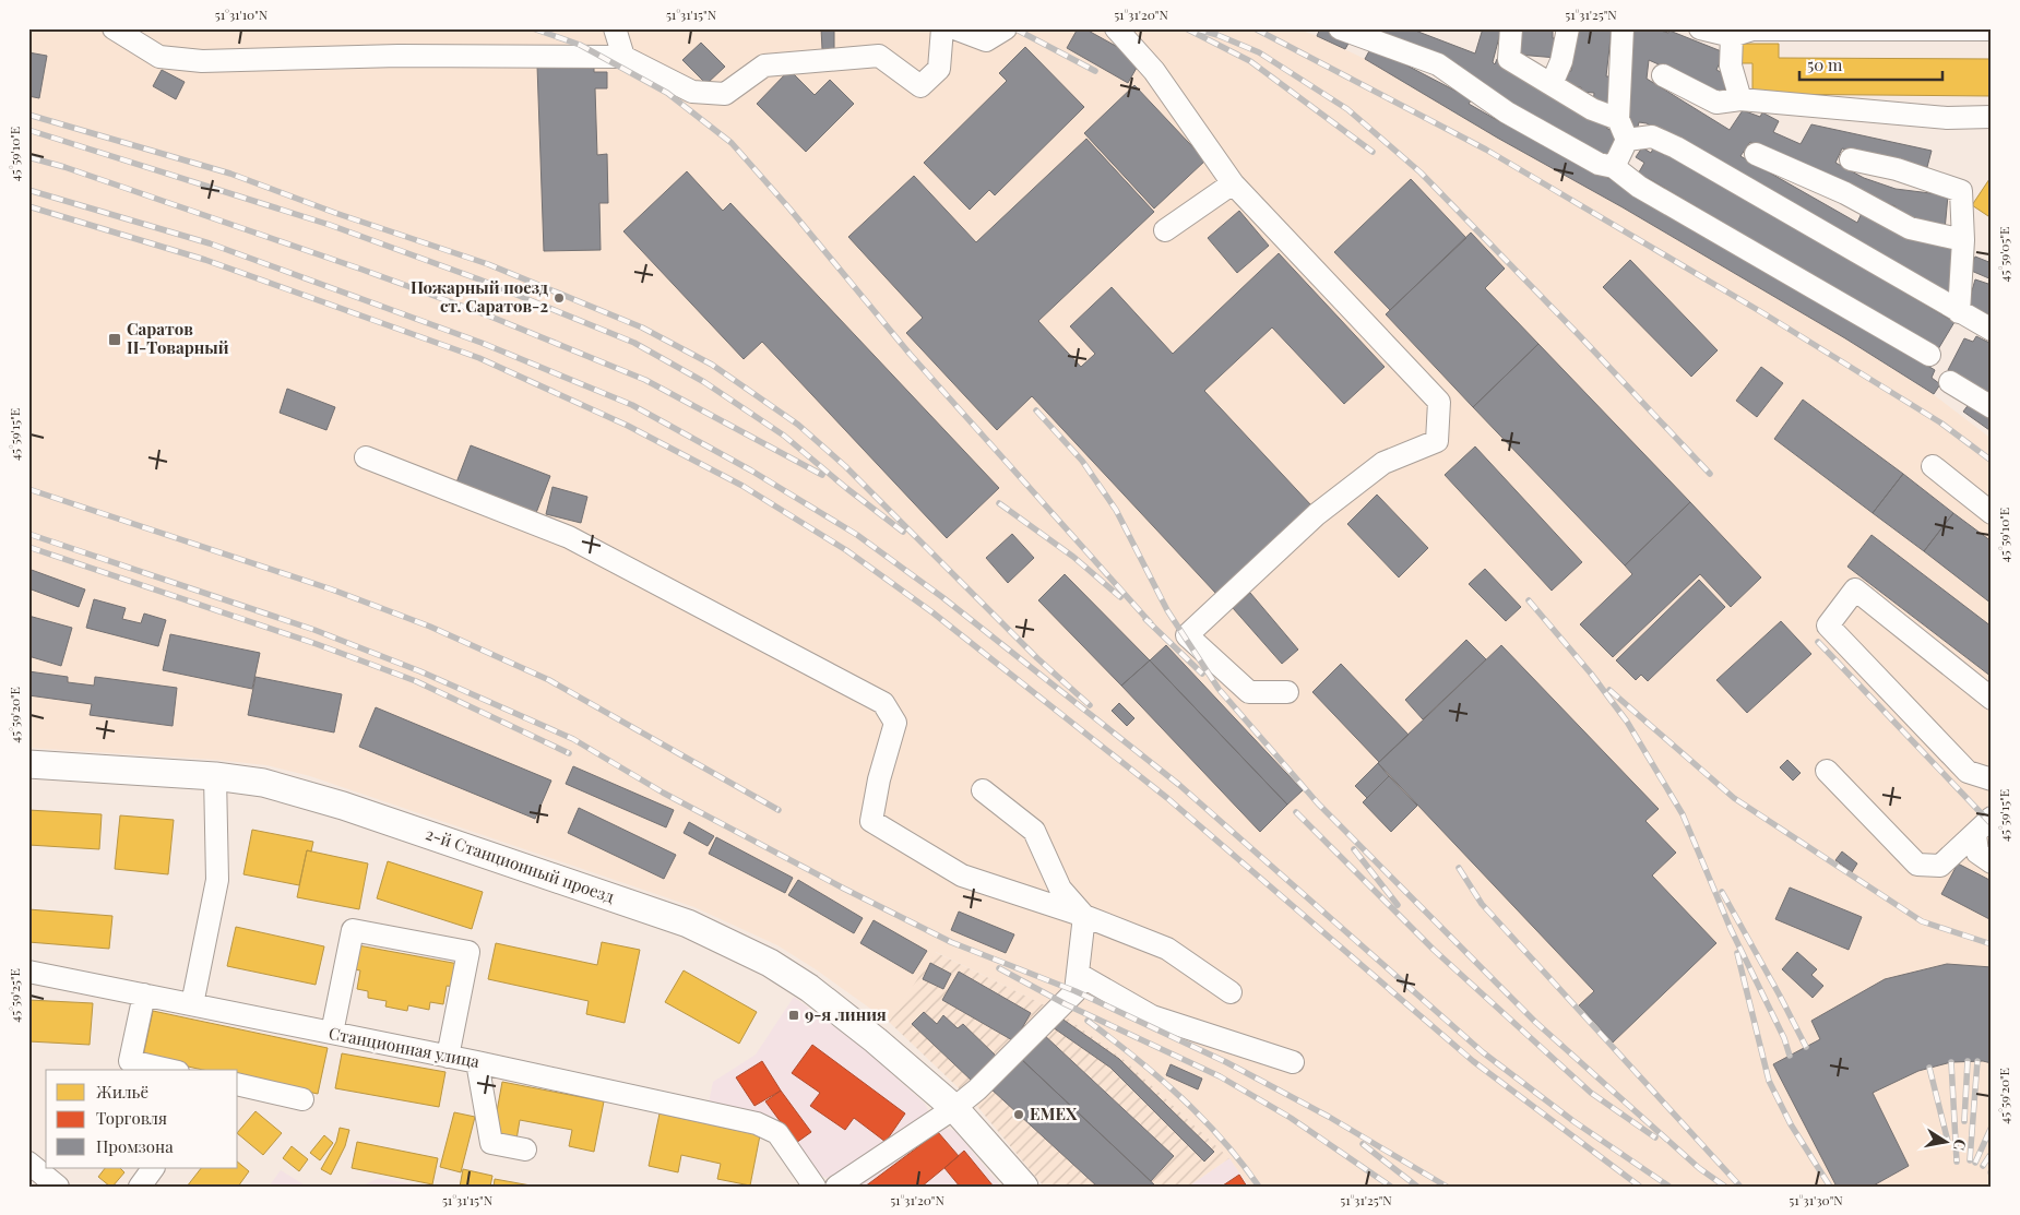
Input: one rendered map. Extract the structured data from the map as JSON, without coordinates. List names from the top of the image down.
{
  "streets": {
    "main road": ["2-й Станционный проезд"],
    "street": ["Станционная улица"]
  },
  "places": {
    "other": ["Пожарный поезд ст. Саратов-2", "EMEX"],
    "transit": ["Саратов II-Товарный", "9-я линия"]
  },
  "legend": ["Жильё", "Торговля", "Промзона"],
  "scale_bar": "50 m",
  "north": "right",
  "coordinates": [
    "51°31'10\"N",
    "51°31'15\"N",
    "51°31'20\"N",
    "51°31'25\"N",
    "45°59'10\"E",
    "45°59'05\"E",
    "45°59'15\"E",
    "45°59'20\"E",
    "45°59'25\"E",
    "51°31'30\"N"
  ]
}
